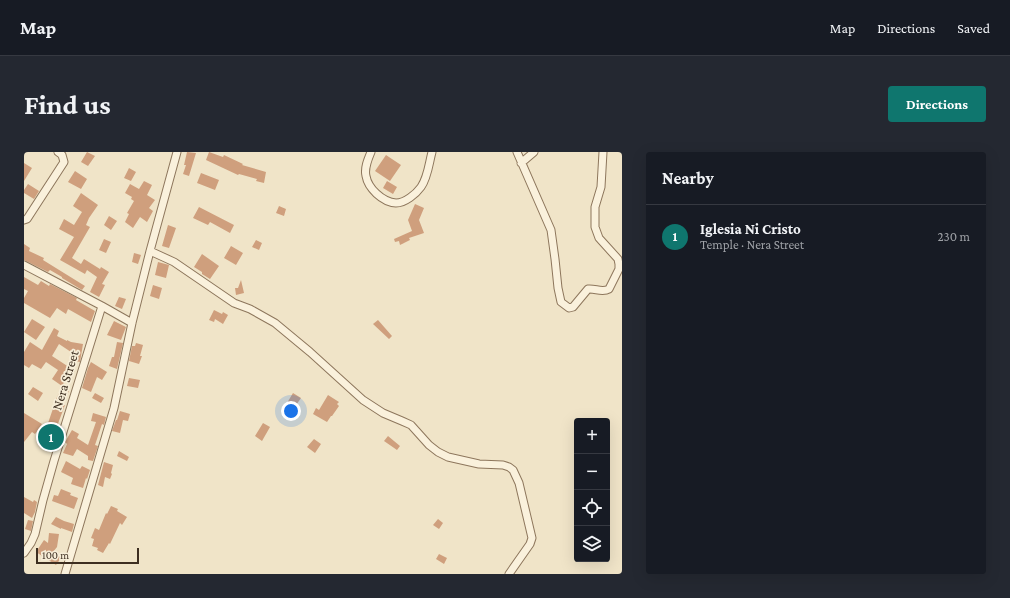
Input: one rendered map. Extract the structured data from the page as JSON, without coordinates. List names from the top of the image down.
{
  "streets": {
    "street": ["Nera Street"]
  },
  "scale_bar": "100 m",
  "page": {
    "header": "Map",
    "nav": ["Map", "Directions", "Saved"],
    "buttons": "Directions",
    "title": "Find us",
    "heading": "Nearby",
    "list": [
      {
        "mark": "1",
        "name": "Iglesia Ni Cristo",
        "note": "Temple · Nera Street",
        "value": "230 m"
      }
    ],
    "map_buttons": ["+", "−"],
    "pins": "1",
    "scale": "100 m"
  }
}
